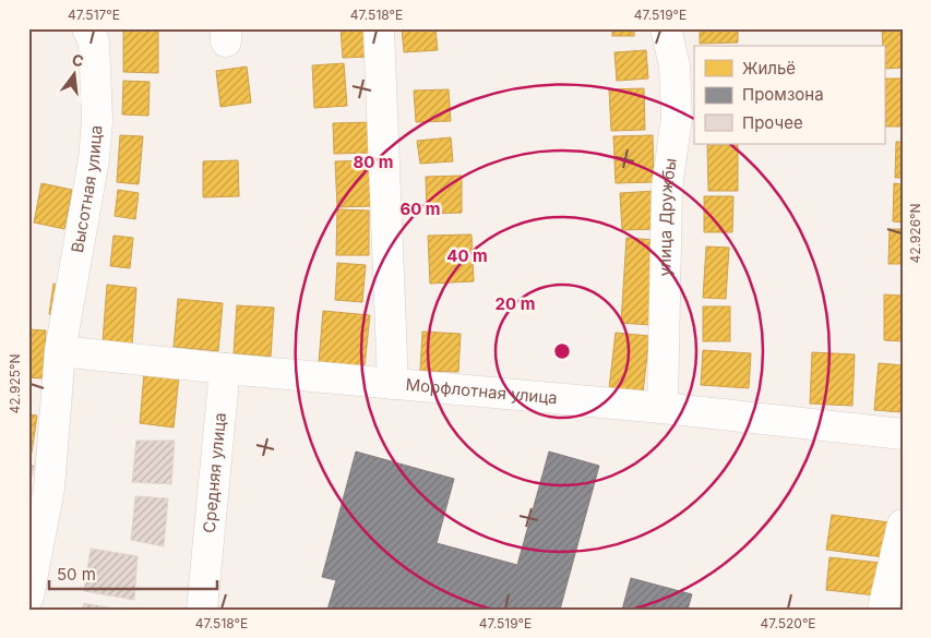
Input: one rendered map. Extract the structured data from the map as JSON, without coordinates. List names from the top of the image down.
{
  "streets": {
    "street": [
      "Высотная улица",
      "улица Дружбы",
      "Морфлотная улица",
      "Средняя улица"
    ]
  },
  "crossings": [
    ["Высотная улица", "Морфлотная улица"],
    ["улица Дружбы", "Морфлотная улица"],
    ["Морфлотная улица", "Средняя улица"]
  ],
  "legend": ["Жильё", "Промзона", "Прочее"],
  "scale_bar": "50 m",
  "north": "top",
  "coordinates": [
    "47.517°E",
    "47.518°E",
    "47.519°E",
    "42.926°N",
    "42.925°N",
    "47.520°E"
  ],
  "rings": [
    "80 m",
    "60 m",
    "40 m",
    "20 m"
  ]
}
